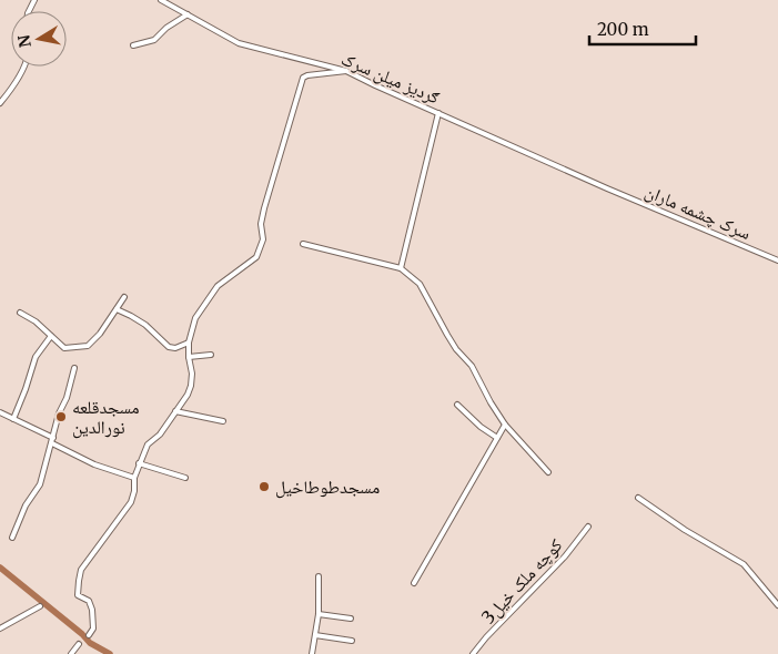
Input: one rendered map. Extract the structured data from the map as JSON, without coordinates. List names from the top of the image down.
{
  "streets": {
    "street": ["ګردیز میلن سرک", "سرک چشمه ماران", "کوچه ملک خیل3"]
  },
  "crossings": [
    ["ګردیز میلن سرک", "سرک چشمه ماران"]
  ],
  "places": ["مسجدقلعه نورالدین", "مسجدطوطاخیل"],
  "scale_bar": "200 m",
  "north": "left"
}
